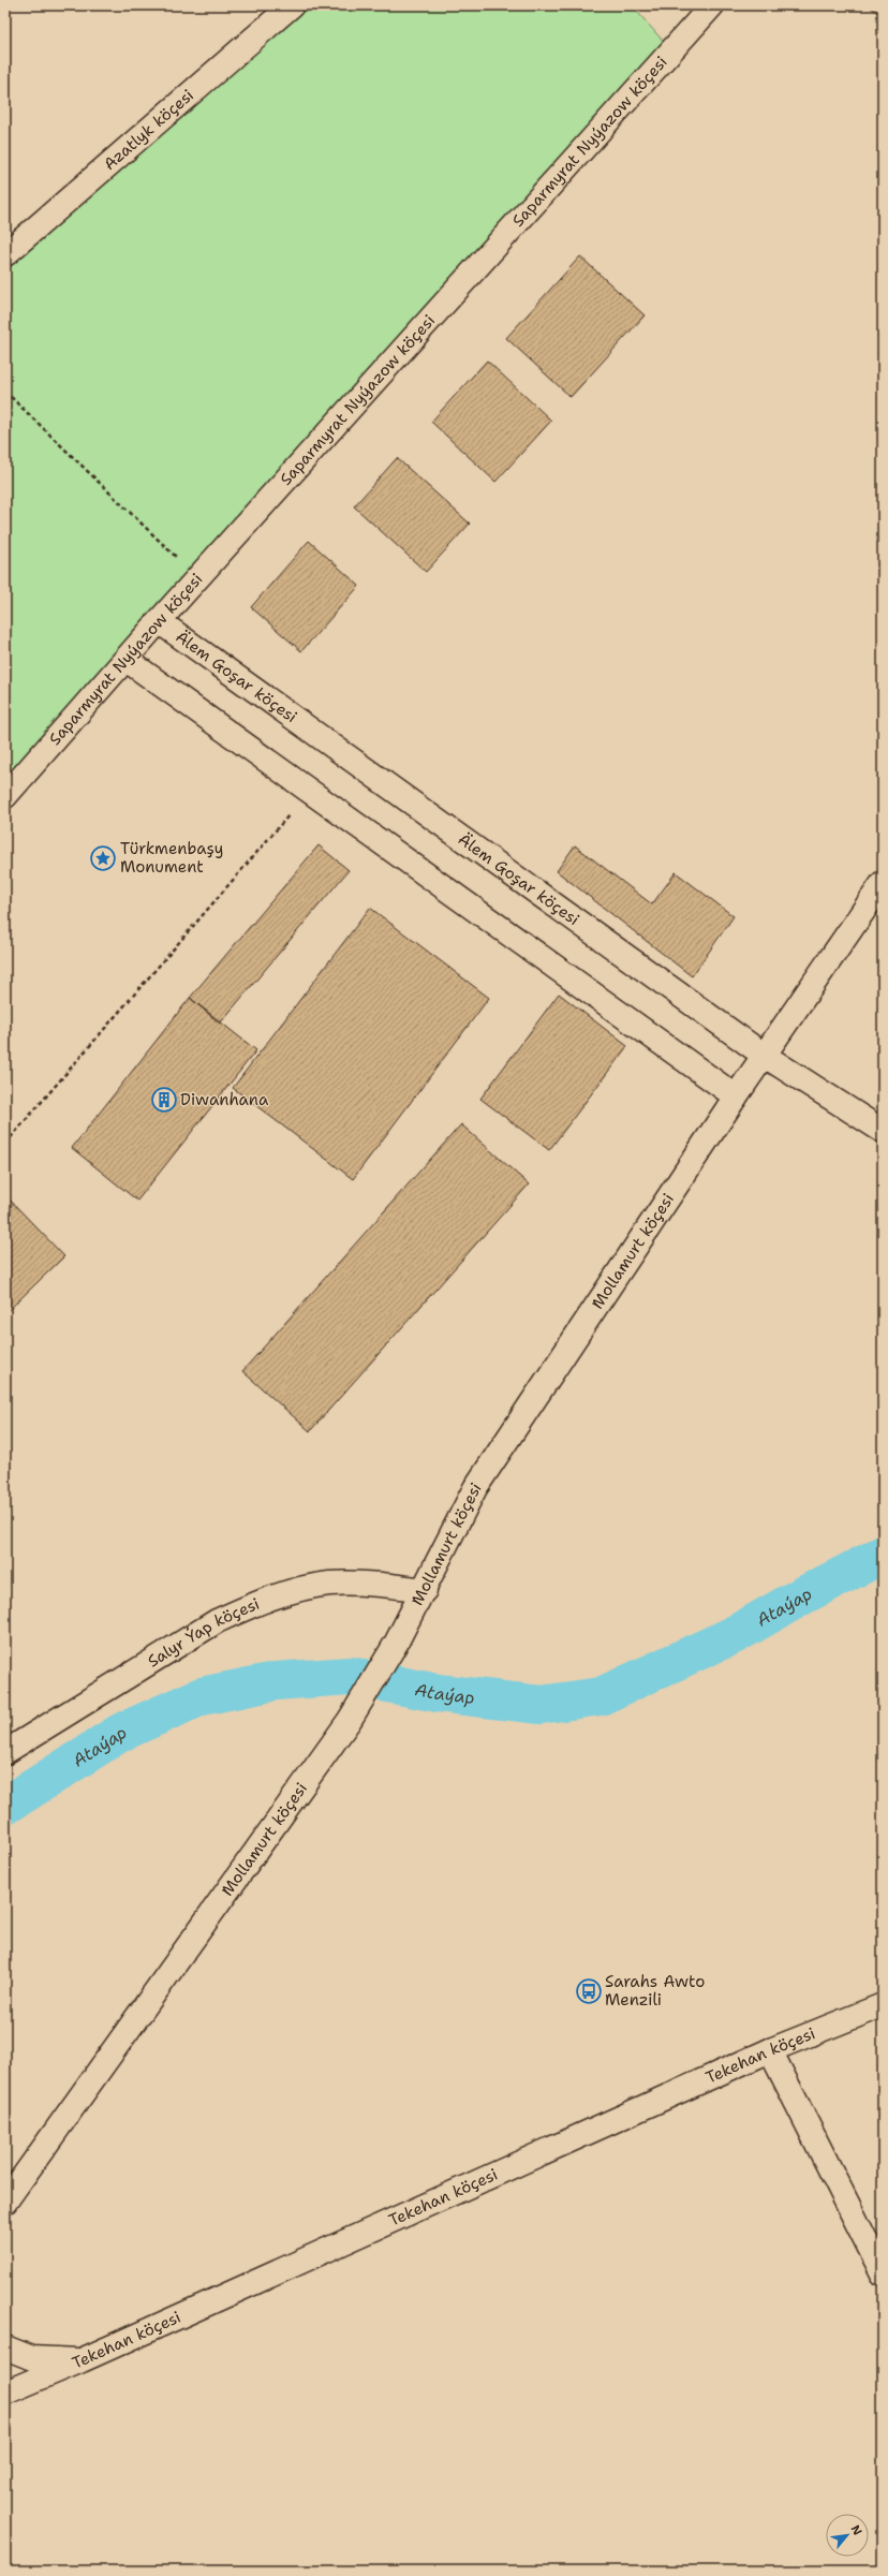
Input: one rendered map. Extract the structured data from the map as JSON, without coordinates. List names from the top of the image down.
{
  "streets": {
    "street": [
      "Azatlyk köçesi",
      "Saparmyrat Nyýazow köçesi",
      "Älem Goşar köçesi",
      "Mollamurt köçesi",
      "Salyr Ýap köçesi",
      "Tekehan köçesi"
    ]
  },
  "crossings": [
    ["Saparmyrat Nyýazow köçesi", "Älem Goşar köçesi"],
    ["Älem Goşar köçesi", "Mollamurt köçesi"],
    ["Mollamurt köçesi", "Salyr Ýap köçesi"]
  ],
  "water": ["Ataýap"],
  "places": {
    "place": ["Türkmenbaşy Monument"],
    "building": ["Diwanhana"],
    "bus stop": ["Sarahs Awto Menzili"]
  },
  "north": "top right"
}
